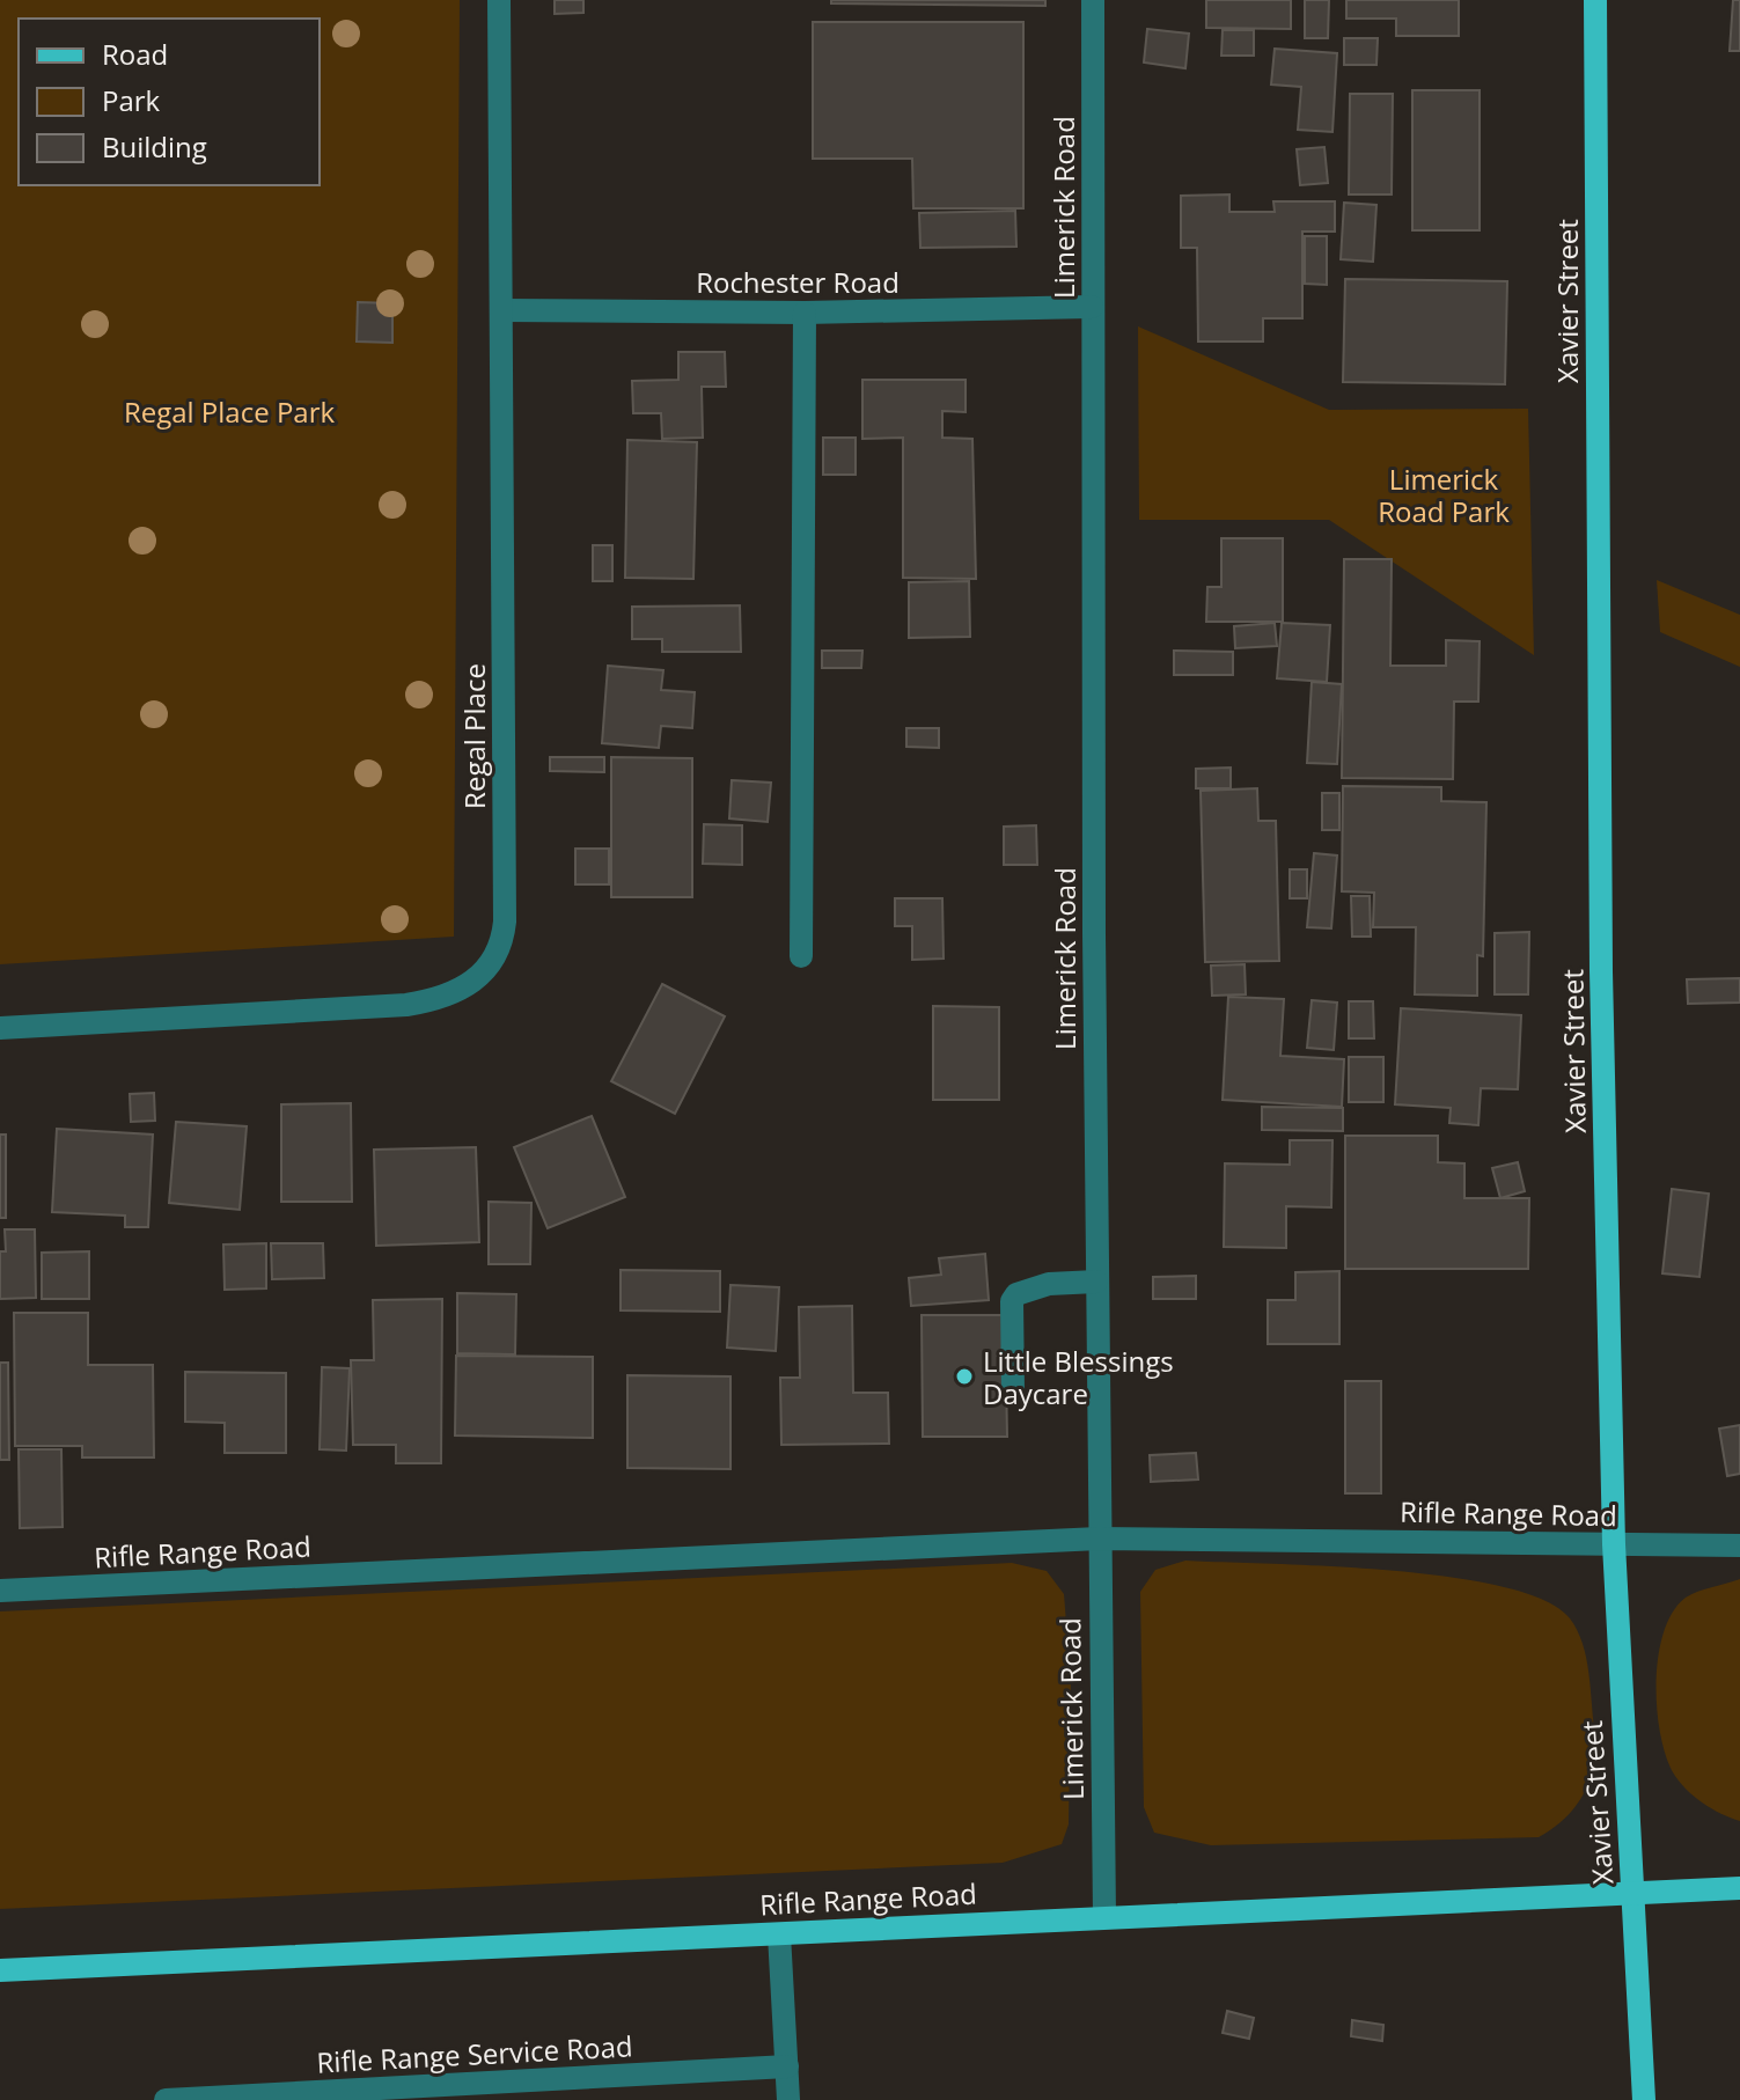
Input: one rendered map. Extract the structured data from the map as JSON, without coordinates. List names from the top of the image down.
{
  "streets": {
    "main road": ["Xavier Street", "Rifle Range Road"],
    "street": [
      "Limerick Road",
      "Rochester Road",
      "Regal Place",
      "Rifle Range Service Road"
    ]
  },
  "crossings": [
    ["Limerick Road", "Rochester Road"],
    ["Limerick Road", "Rifle Range Road"],
    ["Rochester Road", "Regal Place"],
    ["Xavier Street", "Rifle Range Road"]
  ],
  "parks": ["Regal Place Park", "Limerick Road Park"],
  "places": ["Little Blessings Daycare"],
  "legend": ["Road", "Park", "Building"]
}
